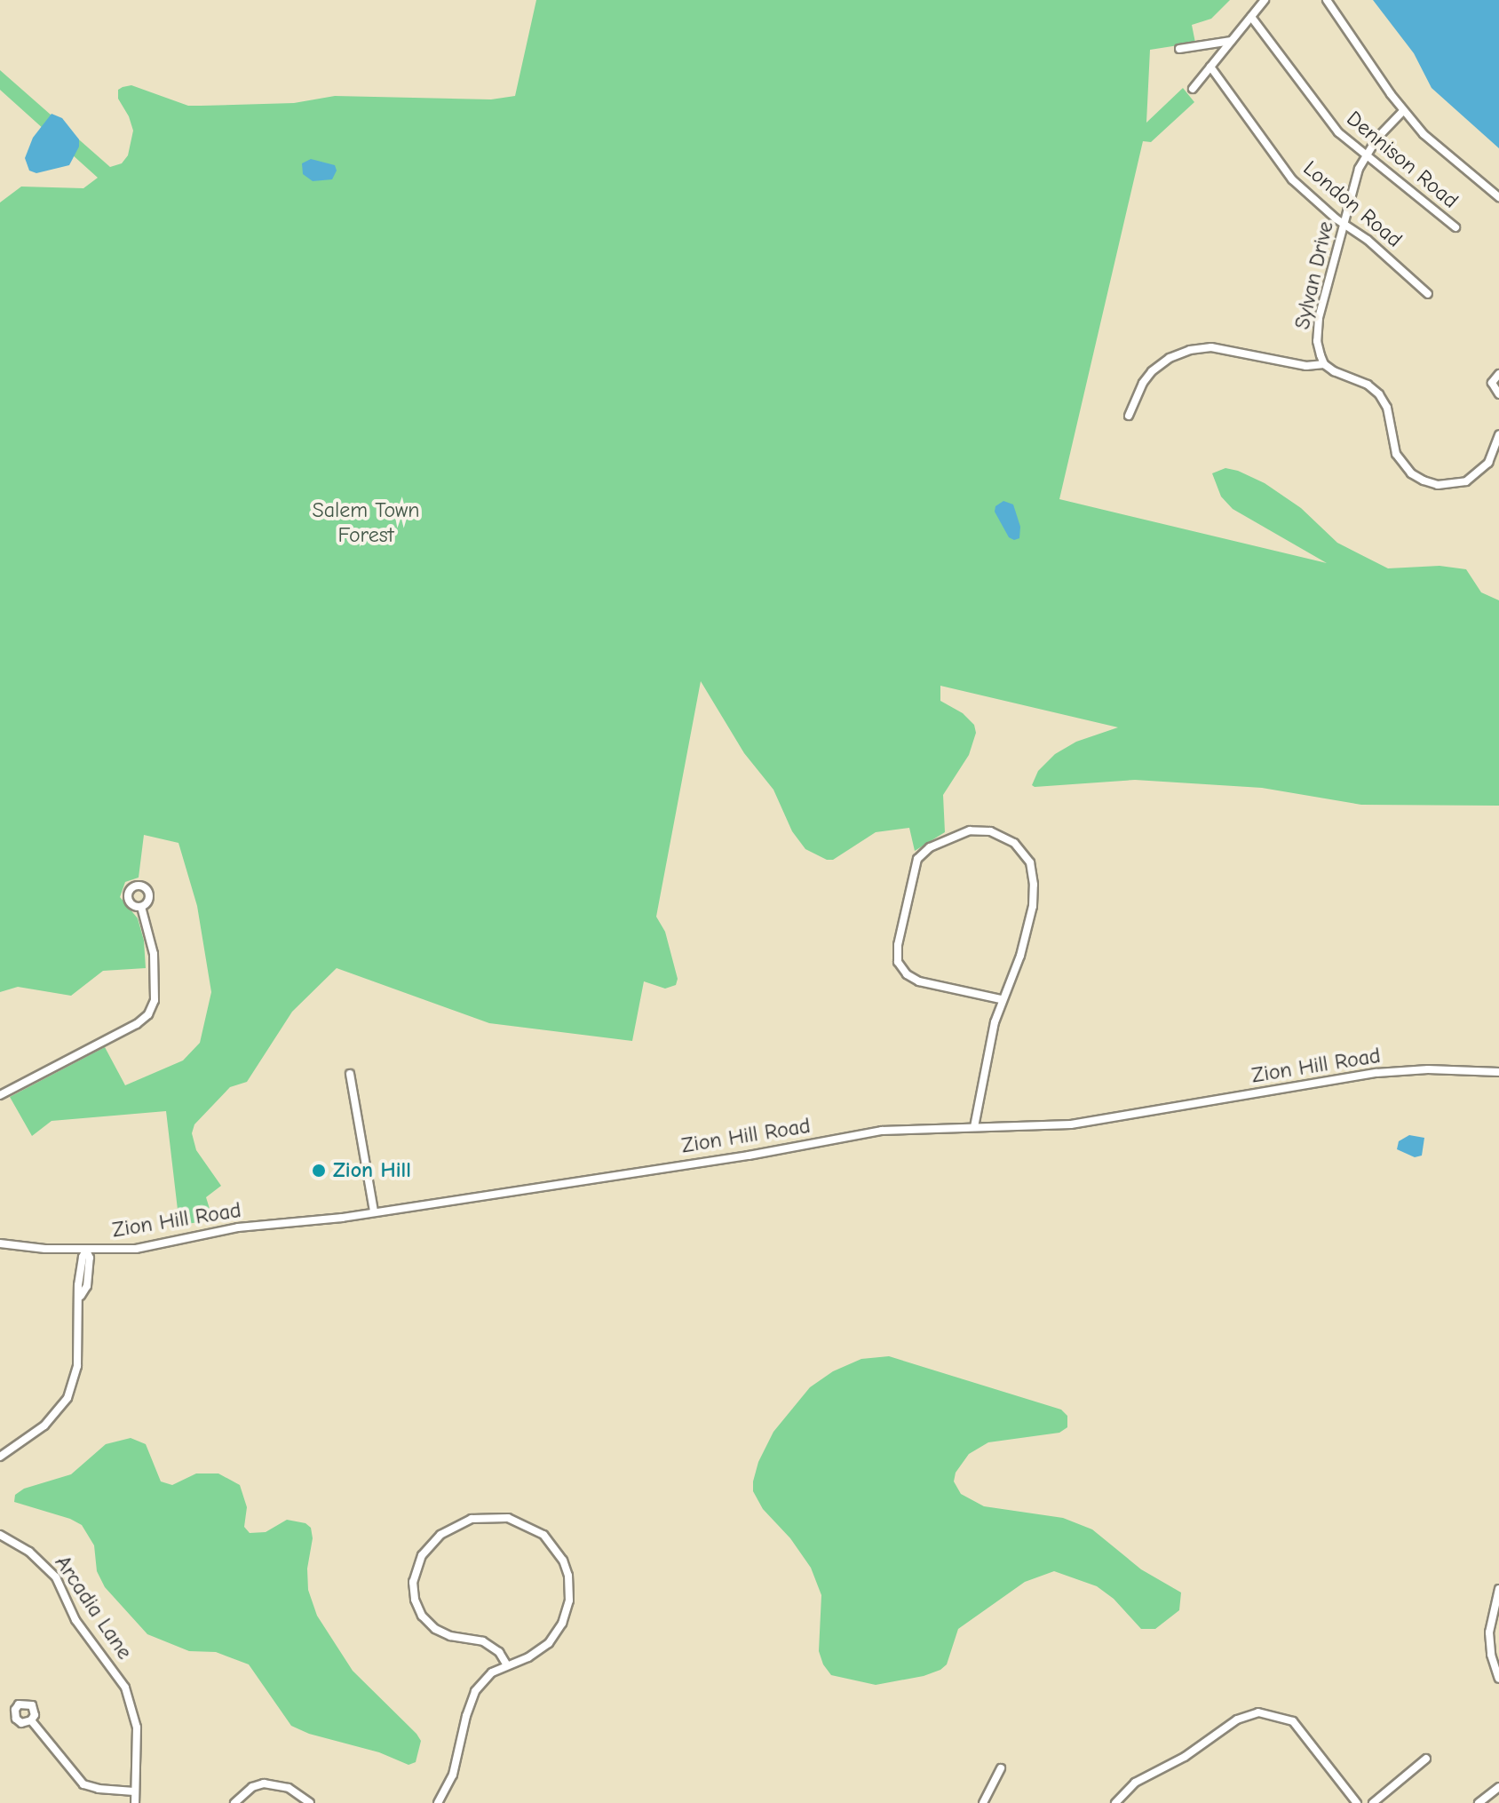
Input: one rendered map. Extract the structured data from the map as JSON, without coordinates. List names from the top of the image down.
{
  "streets": {
    "street": [
      "Dennison Road",
      "London Road",
      "Sylvan Drive",
      "Zion Hill Road",
      "Arcadia Lane"
    ]
  },
  "crossings": [
    ["Dennison Road", "Sylvan Drive"],
    ["London Road", "Sylvan Drive"]
  ],
  "parks": ["Salem Town Forest"],
  "places": ["Zion Hill"]
}
